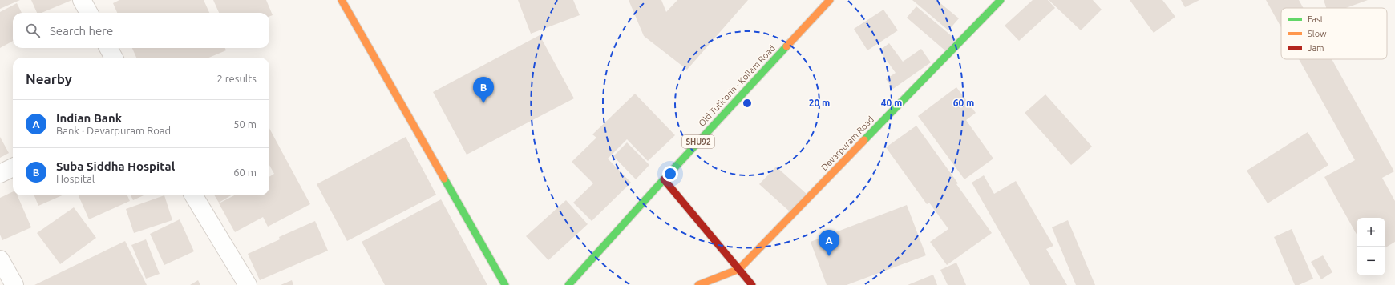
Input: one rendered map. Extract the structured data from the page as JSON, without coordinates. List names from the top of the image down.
{
  "streets": {
    "main road": ["Old Tuticorin - Kollam Road", "SHU92", "Devarpuram Road"]
  },
  "legend": ["Fast", "Slow", "Jam"],
  "page": {
    "search": "Search here",
    "heading": ["Nearby", "2 results"],
    "pins": ["B", "A"],
    "list": [
      {
        "mark": "A",
        "name": "Indian Bank",
        "note": "Bank · Devarpuram Road",
        "value": "50 m"
      },
      {
        "mark": "B",
        "name": "Suba Siddha Hospital",
        "note": "Hospital",
        "value": "60 m"
      }
    ],
    "map_buttons": ["+", "−"]
  },
  "rings": ["20 m", "40 m", "60 m"]
}
